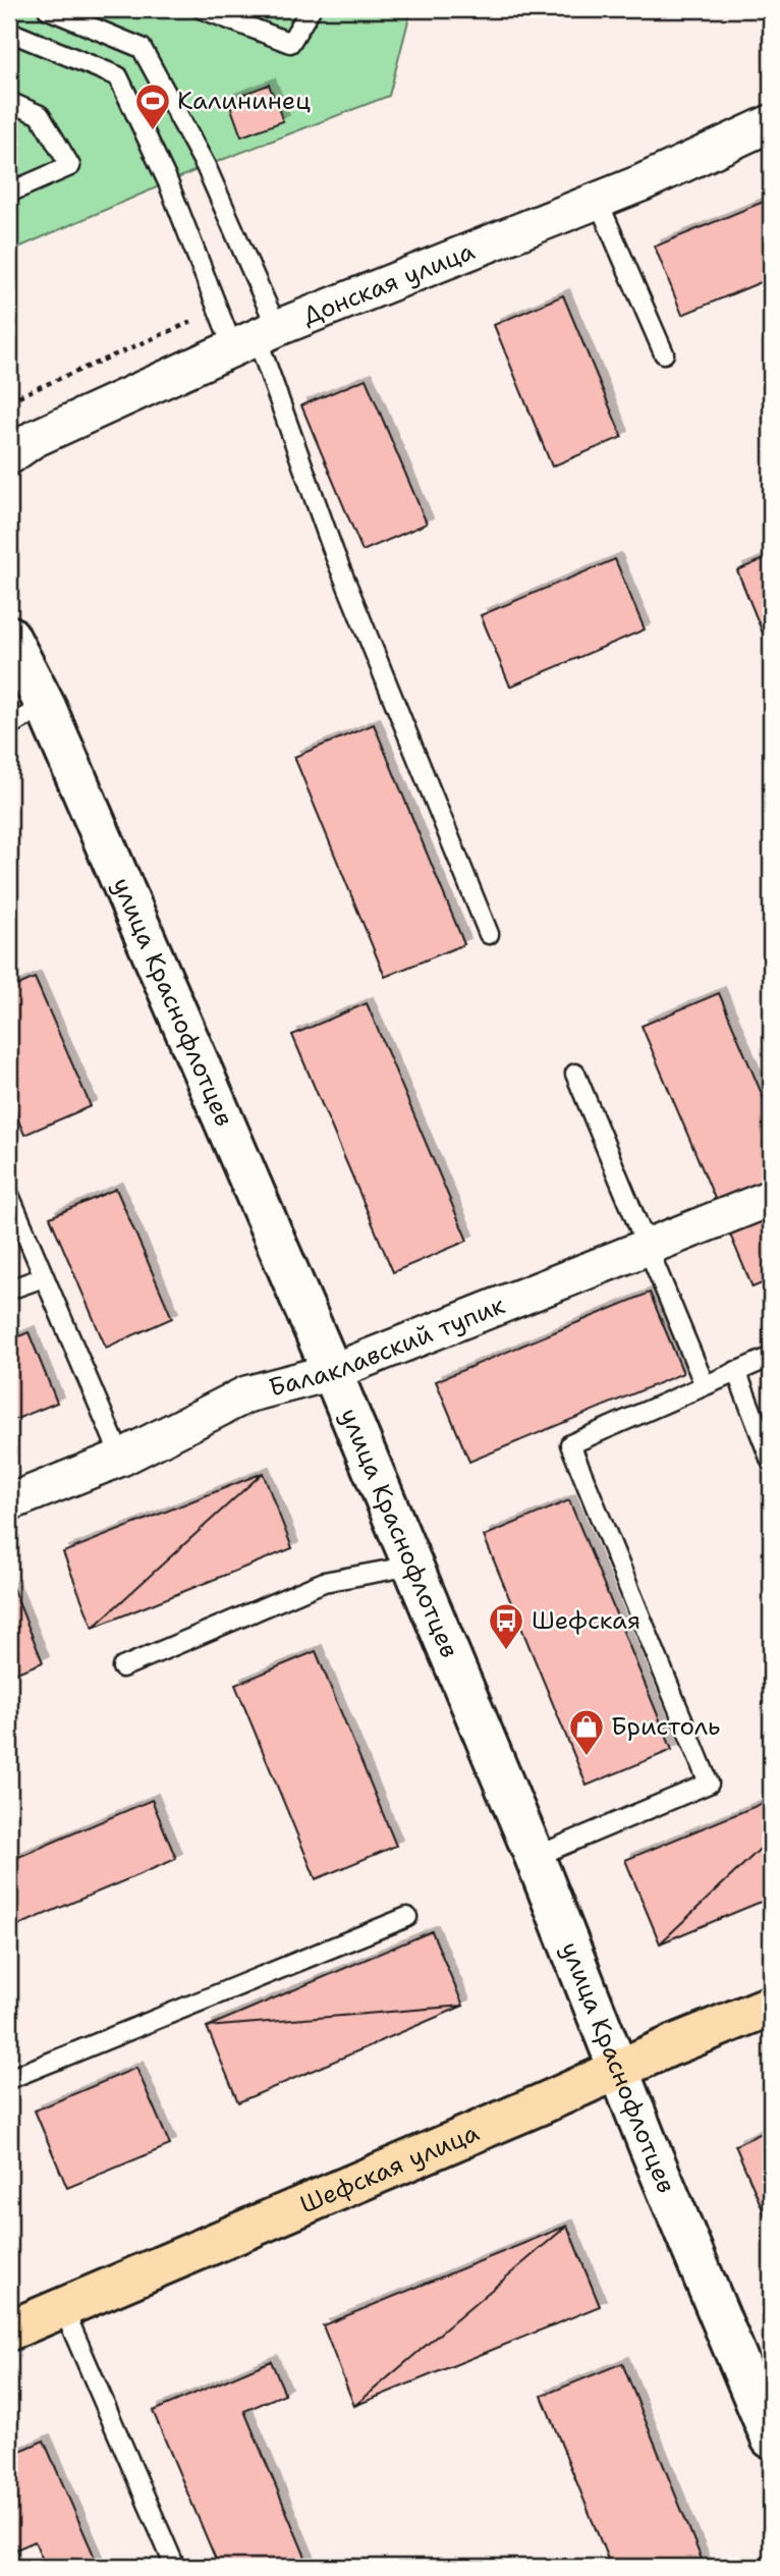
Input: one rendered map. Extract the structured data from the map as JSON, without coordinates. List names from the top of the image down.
{
  "streets": {
    "main road": ["улица Краснофлотцев", "Шефская улица"],
    "street": ["Донская улица", "Балаклавский тупик"]
  },
  "crossings": [
    ["улица Краснофлотцев", "Балаклавский тупик"],
    ["улица Краснофлотцев", "Шефская улица"]
  ],
  "places": {
    "sports": ["Калининец"],
    "bus stop": ["Шефская"],
    "shop": ["Бристоль"]
  }
}
